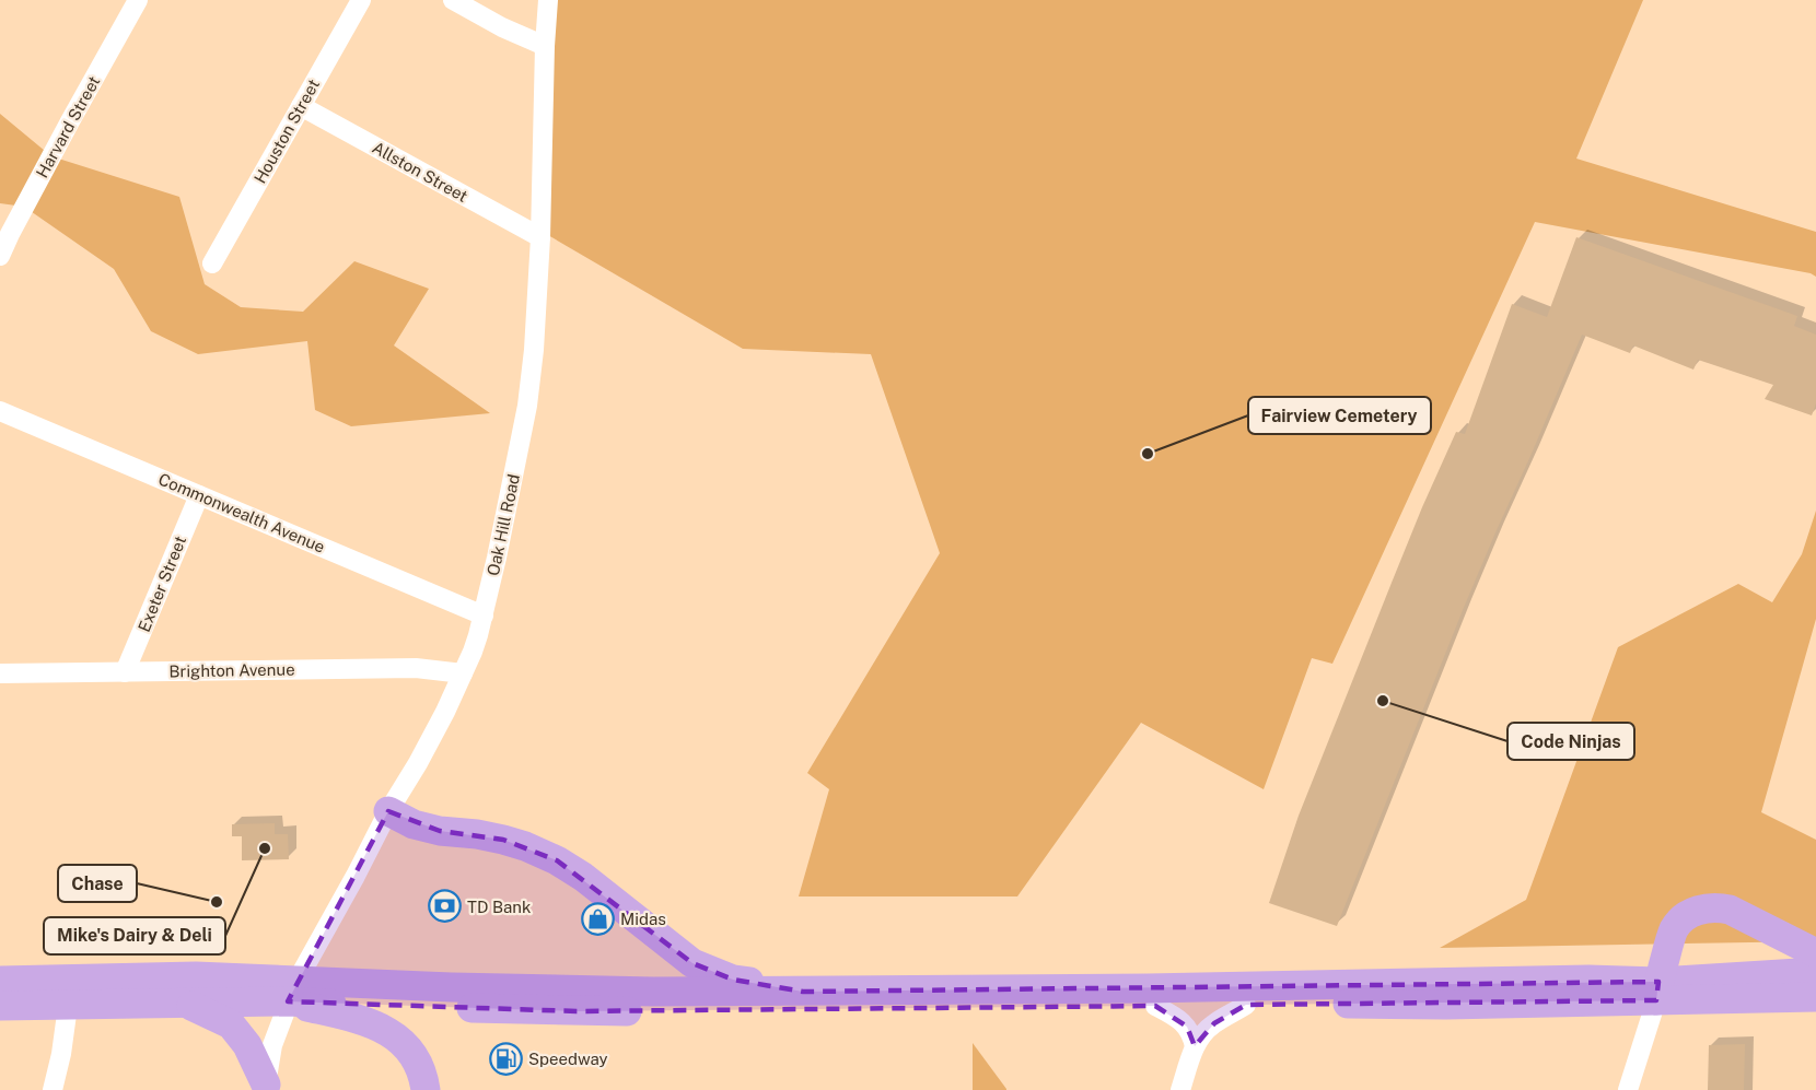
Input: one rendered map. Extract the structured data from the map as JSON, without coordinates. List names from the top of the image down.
{
  "streets": {
    "street": [
      "Harvard Street",
      "Houston Street",
      "Allston Street",
      "Commonwealth Avenue",
      "Oak Hill Road",
      "Exeter Street",
      "Brighton Avenue"
    ]
  },
  "crossings": [
    ["Houston Street", "Allston Street"],
    ["Allston Street", "Oak Hill Road"],
    ["Commonwealth Avenue", "Oak Hill Road"],
    ["Commonwealth Avenue", "Exeter Street"],
    ["Oak Hill Road", "Brighton Avenue"],
    ["Exeter Street", "Brighton Avenue"]
  ],
  "places": {
    "other": [
      "Fairview Cemetery",
      "Code Ninjas",
      "Mike's Dairy & Deli",
      "Chase"
    ],
    "bank": ["TD Bank"],
    "shop": ["Midas"],
    "fuel station": ["Speedway"]
  }
}
